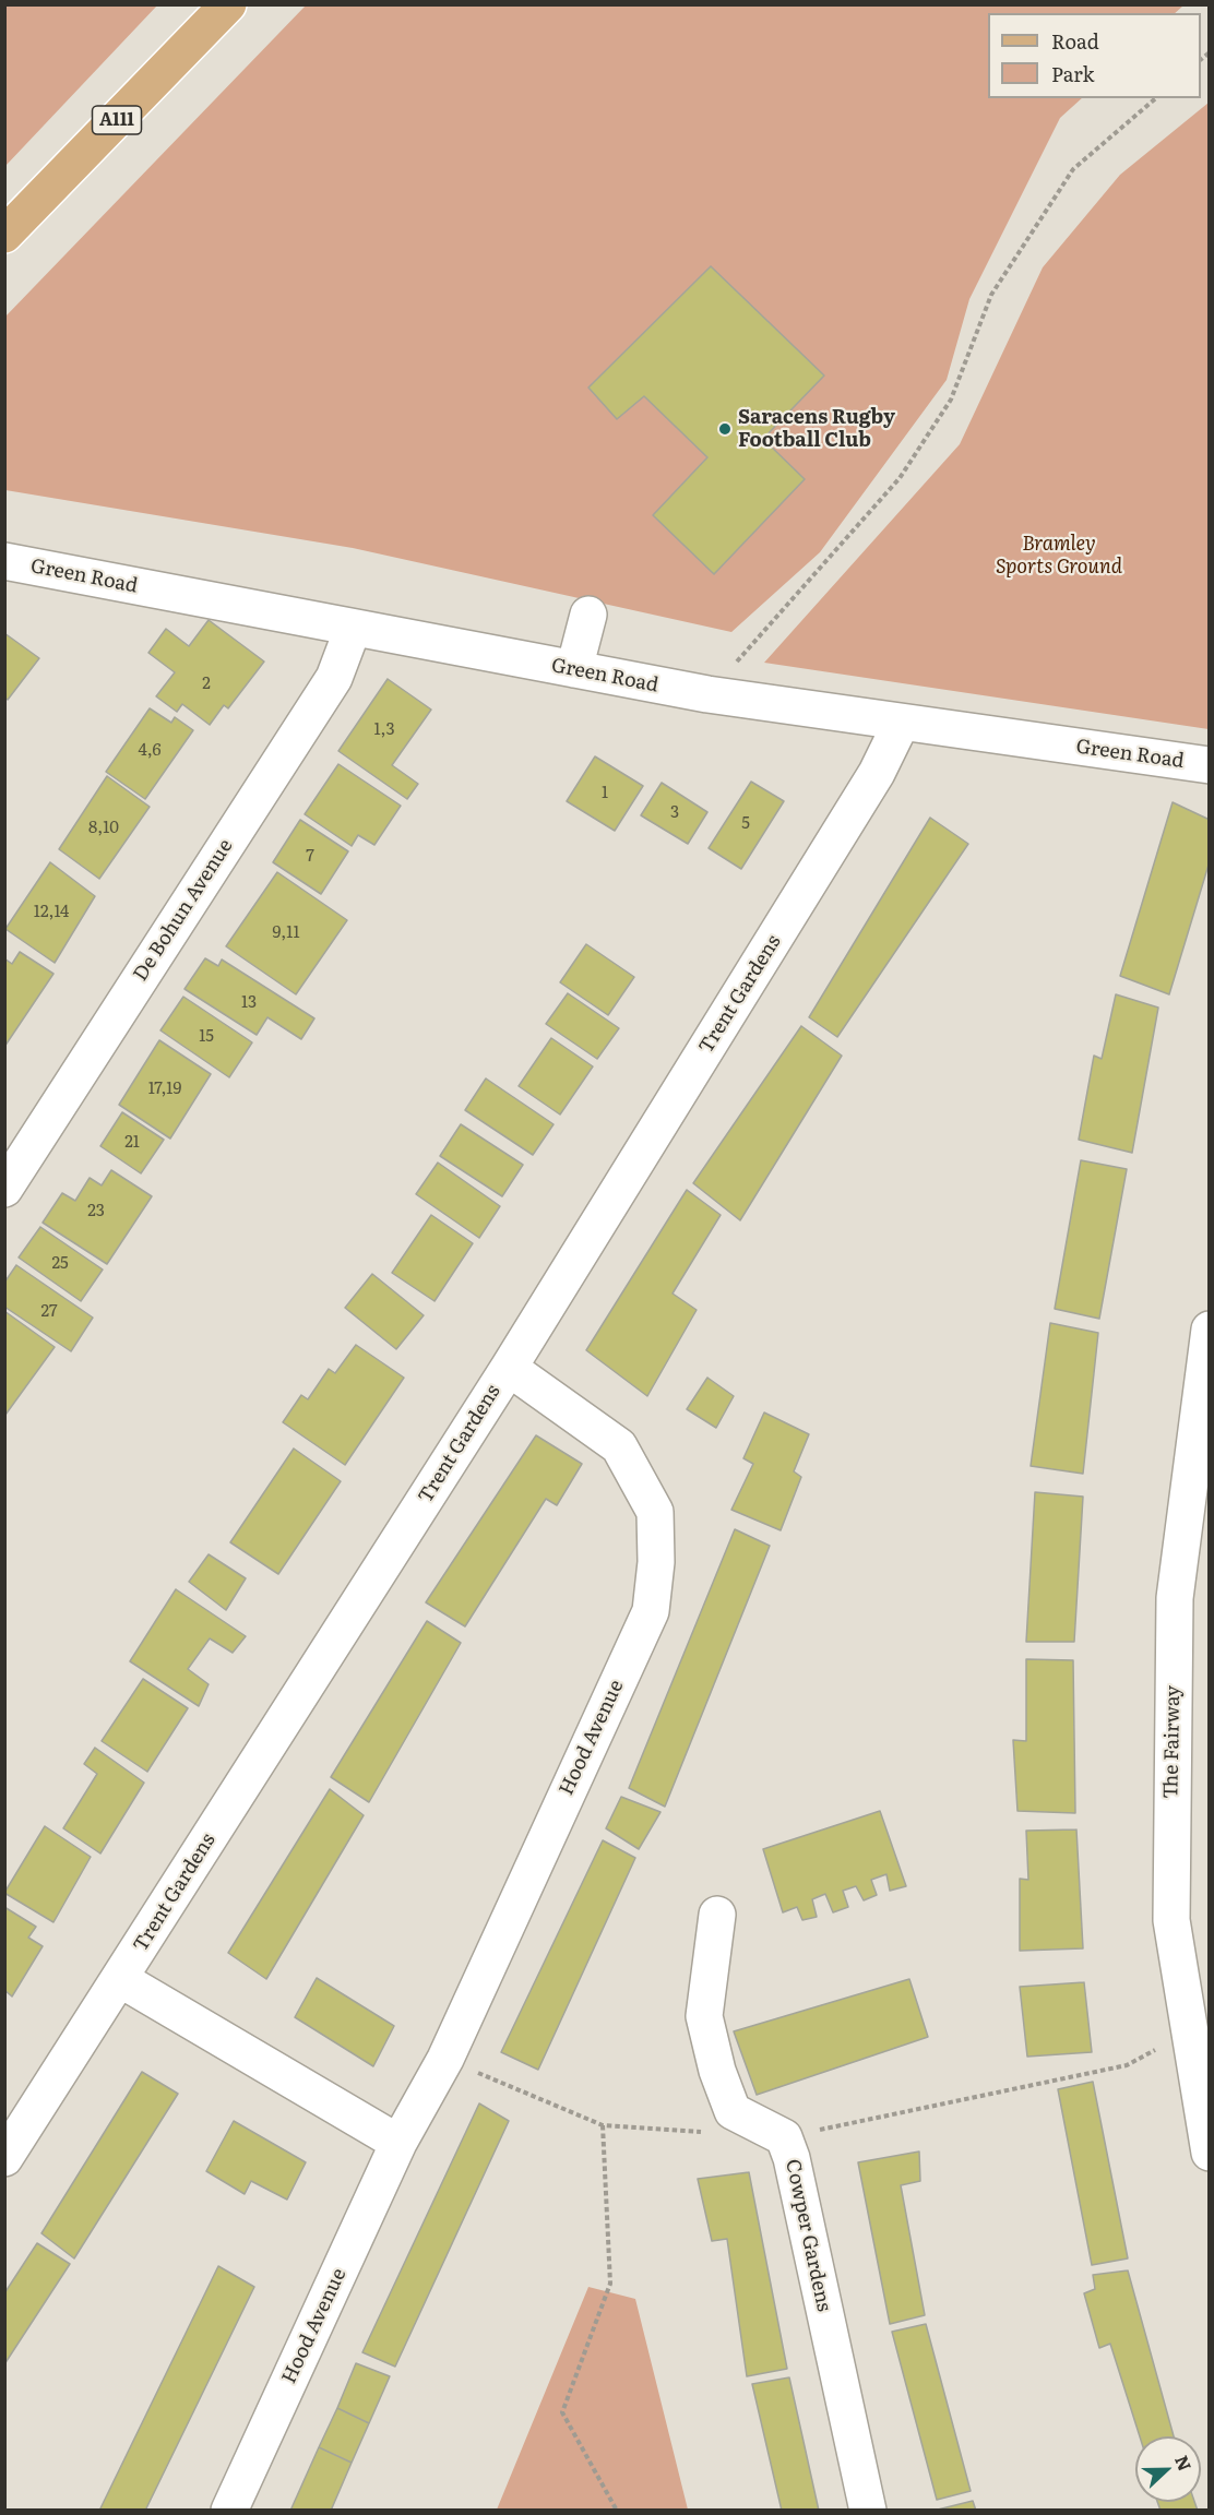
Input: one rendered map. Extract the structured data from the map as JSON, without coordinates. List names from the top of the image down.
{
  "streets": {
    "main road": ["A111"],
    "street": [
      "Green Road",
      "De Bohun Avenue",
      "Trent Gardens",
      "Hood Avenue",
      "The Fairway",
      "Cowper Gardens"
    ]
  },
  "crossings": [
    ["Green Road", "De Bohun Avenue"],
    ["Green Road", "Trent Gardens"],
    ["Trent Gardens", "Hood Avenue"]
  ],
  "parks": ["Bramley Sports Ground"],
  "places": ["Saracens Rugby Football Club"],
  "house_numbers": [
    "2",
    "1,3",
    "4,6",
    "1",
    "3",
    "5",
    "8,10",
    "7",
    "12,14",
    "9,11",
    "13",
    "15",
    "17,19",
    "21",
    "23",
    "25",
    "27"
  ],
  "legend": ["Road", "Park"],
  "north": "right"
}
